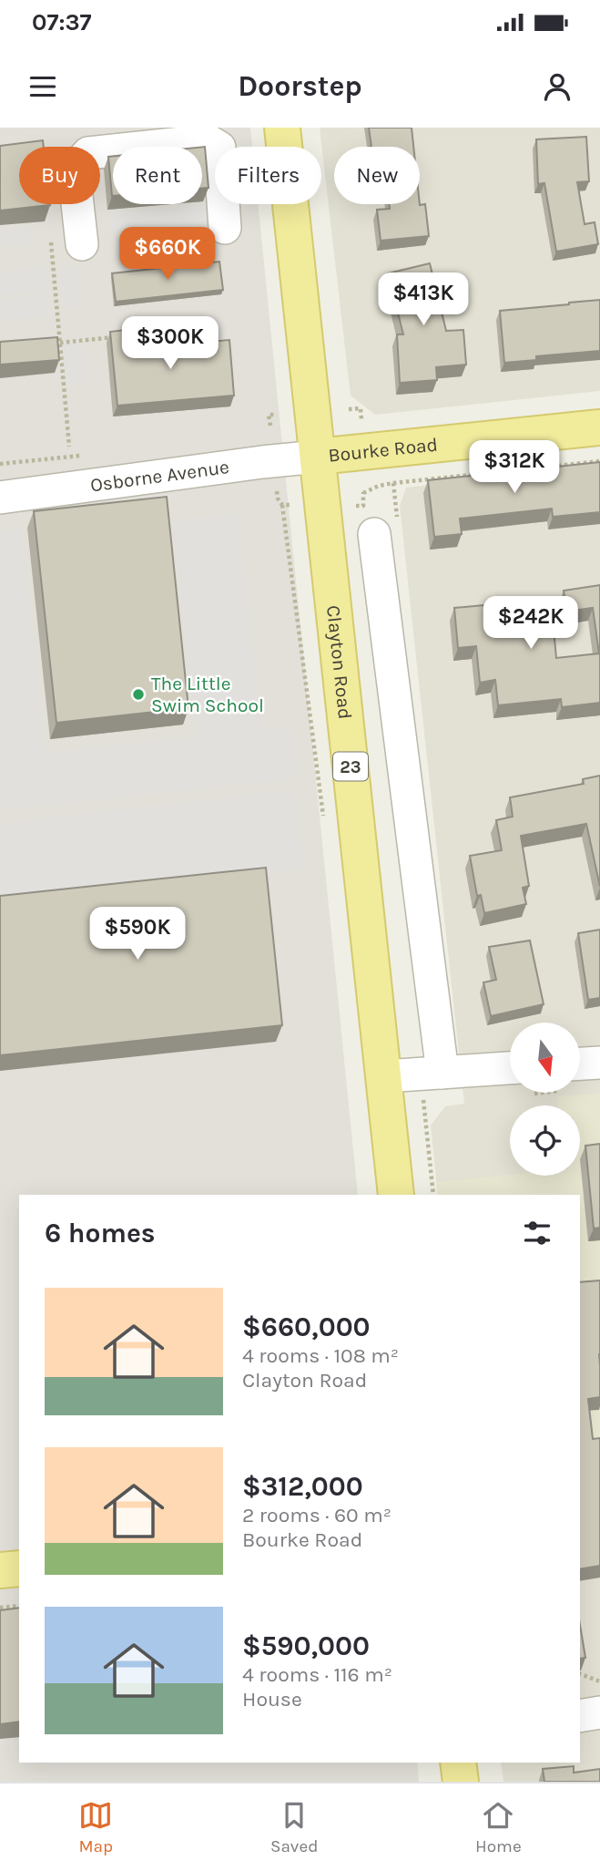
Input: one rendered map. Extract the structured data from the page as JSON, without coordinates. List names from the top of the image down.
{
  "streets": {
    "main road": ["Bourke Road", "Clayton Road", "23"],
    "street": ["Osborne Avenue"]
  },
  "crossings": [
    ["Bourke Road", "Osborne Avenue"],
    ["Bourke Road", "Clayton Road"],
    ["Osborne Avenue", "Clayton Road"]
  ],
  "places": ["The Little Swim School"],
  "north": "bottom",
  "page": {
    "status": "07:37",
    "header": "Doorstep",
    "chip": [
      "Buy",
      "Rent",
      "Filters",
      "New"
    ],
    "price": [
      "$660K",
      "$413K",
      "$300K",
      "$312K",
      "$242K",
      "$590K"
    ],
    "heading": "6 homes",
    "list": [
      {
        "name": "$660,000",
        "note": "4 rooms · 108 m² · Clayton Road"
      },
      {
        "name": "$312,000",
        "note": "2 rooms · 60 m² · Bourke Road"
      },
      {
        "name": "$590,000",
        "note": "4 rooms · 116 m² · House"
      }
    ],
    "tabs": ["Map", "Saved", "Home"]
  }
}
